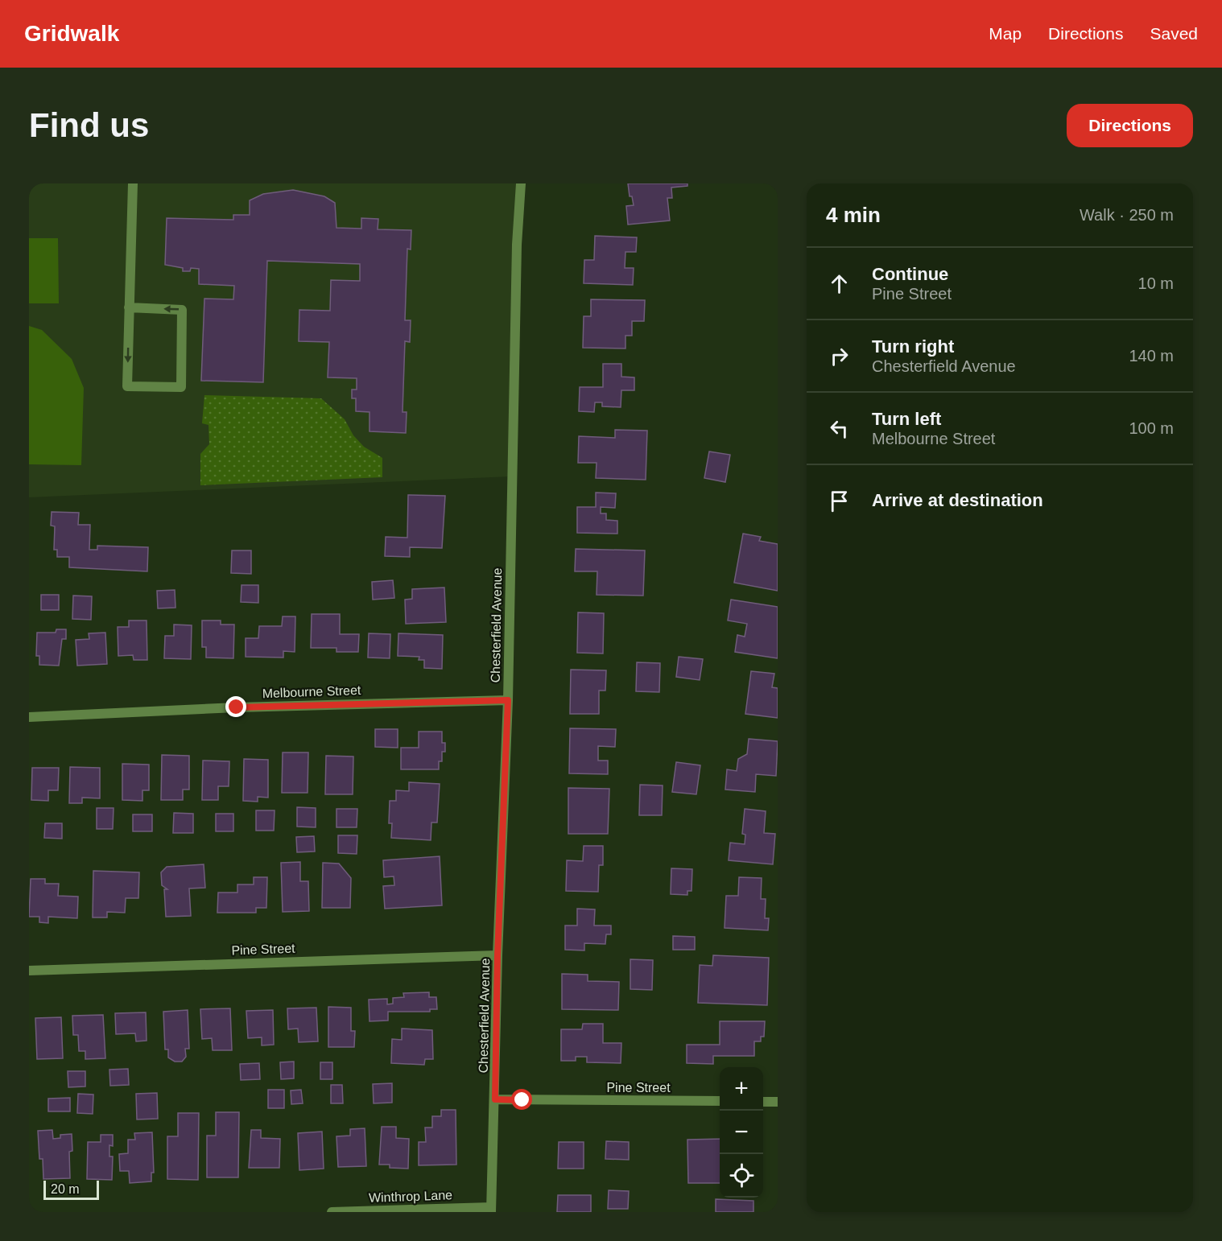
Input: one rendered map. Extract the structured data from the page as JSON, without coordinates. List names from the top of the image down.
{
  "streets": {
    "street": [
      "Chesterfield Avenue",
      "Melbourne Street",
      "Pine Street",
      "Winthrop Lane"
    ]
  },
  "crossings": [
    ["Chesterfield Avenue", "Melbourne Street"],
    ["Chesterfield Avenue", "Pine Street"],
    ["Chesterfield Avenue", "Winthrop Lane"]
  ],
  "scale_bar": "20 m",
  "page": {
    "header": "Gridwalk",
    "nav": ["Map", "Directions", "Saved"],
    "buttons": "Directions",
    "title": "Find us",
    "heading": ["4 min", "Walk · 250 m"],
    "list": [
      ["Continue", "Pine Street", "10 m"],
      ["Turn right", "Chesterfield Avenue", "140 m"],
      ["Turn left", "Melbourne Street", "100 m"],
      "Arrive at destination"
    ],
    "map_buttons": ["+", "−"],
    "scale": "20 m"
  }
}
